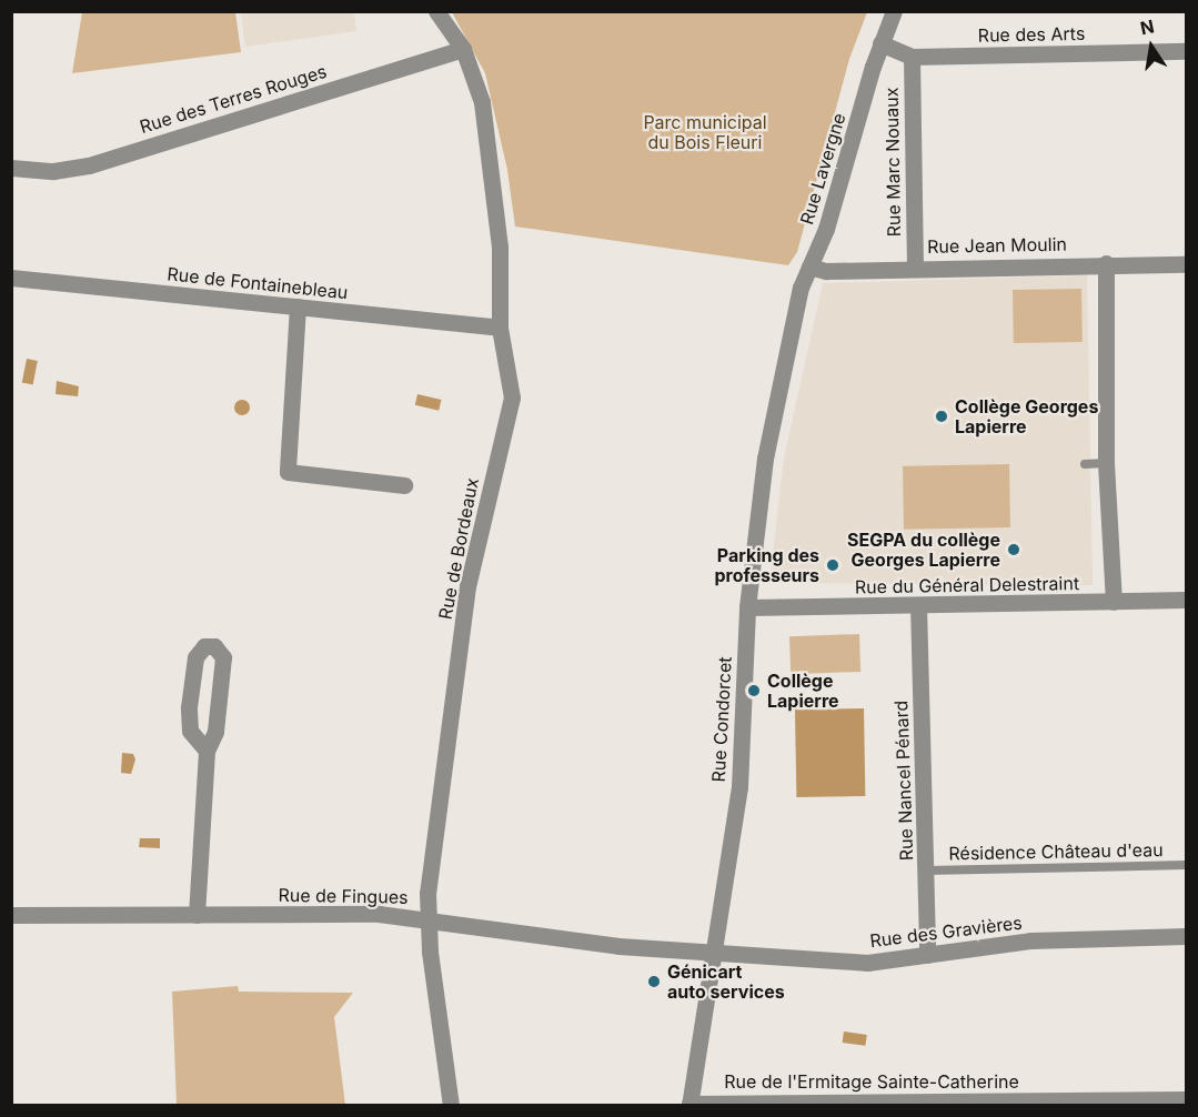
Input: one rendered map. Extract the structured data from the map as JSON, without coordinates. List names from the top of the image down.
{
  "streets": {
    "street": [
      "Rue des Arts",
      "Rue des Terres Rouges",
      "Rue Marc Nouaux",
      "Rue Lavergne",
      "Rue Jean Moulin",
      "Rue de Fontainebleau",
      "Rue de Bordeaux",
      "Rue du Général Delestraint",
      "Rue Condorcet",
      "Rue Nancel Pénard",
      "Rue de Fingues",
      "Rue des Gravières",
      "Rue de l'Ermitage Sainte-Catherine"
    ],
    "lane": ["Résidence Château d'eau"]
  },
  "crossings": [
    ["Rue des Arts", "Rue Marc Nouaux"],
    ["Rue des Arts", "Rue Lavergne"],
    ["Rue des Terres Rouges", "Rue de Bordeaux"],
    ["Rue Marc Nouaux", "Rue Jean Moulin"],
    ["Rue Lavergne", "Rue Jean Moulin"],
    ["Rue Lavergne", "Rue Condorcet"],
    ["Rue de Fontainebleau", "Rue de Bordeaux"],
    ["Rue de Bordeaux", "Rue de Fingues"],
    ["Rue du Général Delestraint", "Rue Condorcet"],
    ["Rue du Général Delestraint", "Rue Nancel Pénard"],
    ["Rue Condorcet", "Rue de Fingues"],
    ["Rue Condorcet", "Rue des Gravières"],
    ["Rue Condorcet", "Rue de l'Ermitage Sainte-Catherine"],
    ["Rue Nancel Pénard", "Résidence Château d'eau"],
    ["Rue Nancel Pénard", "Rue des Gravières"],
    ["Rue de Fingues", "Rue des Gravières"]
  ],
  "parks": ["Parc municipal du Bois Fleuri"],
  "places": [
    "Collège Georges Lapierre",
    "SEGPA du collège Georges Lapierre",
    "Parking des professeurs",
    "Collège Lapierre",
    "Génicart auto services"
  ],
  "north": "top"
}
